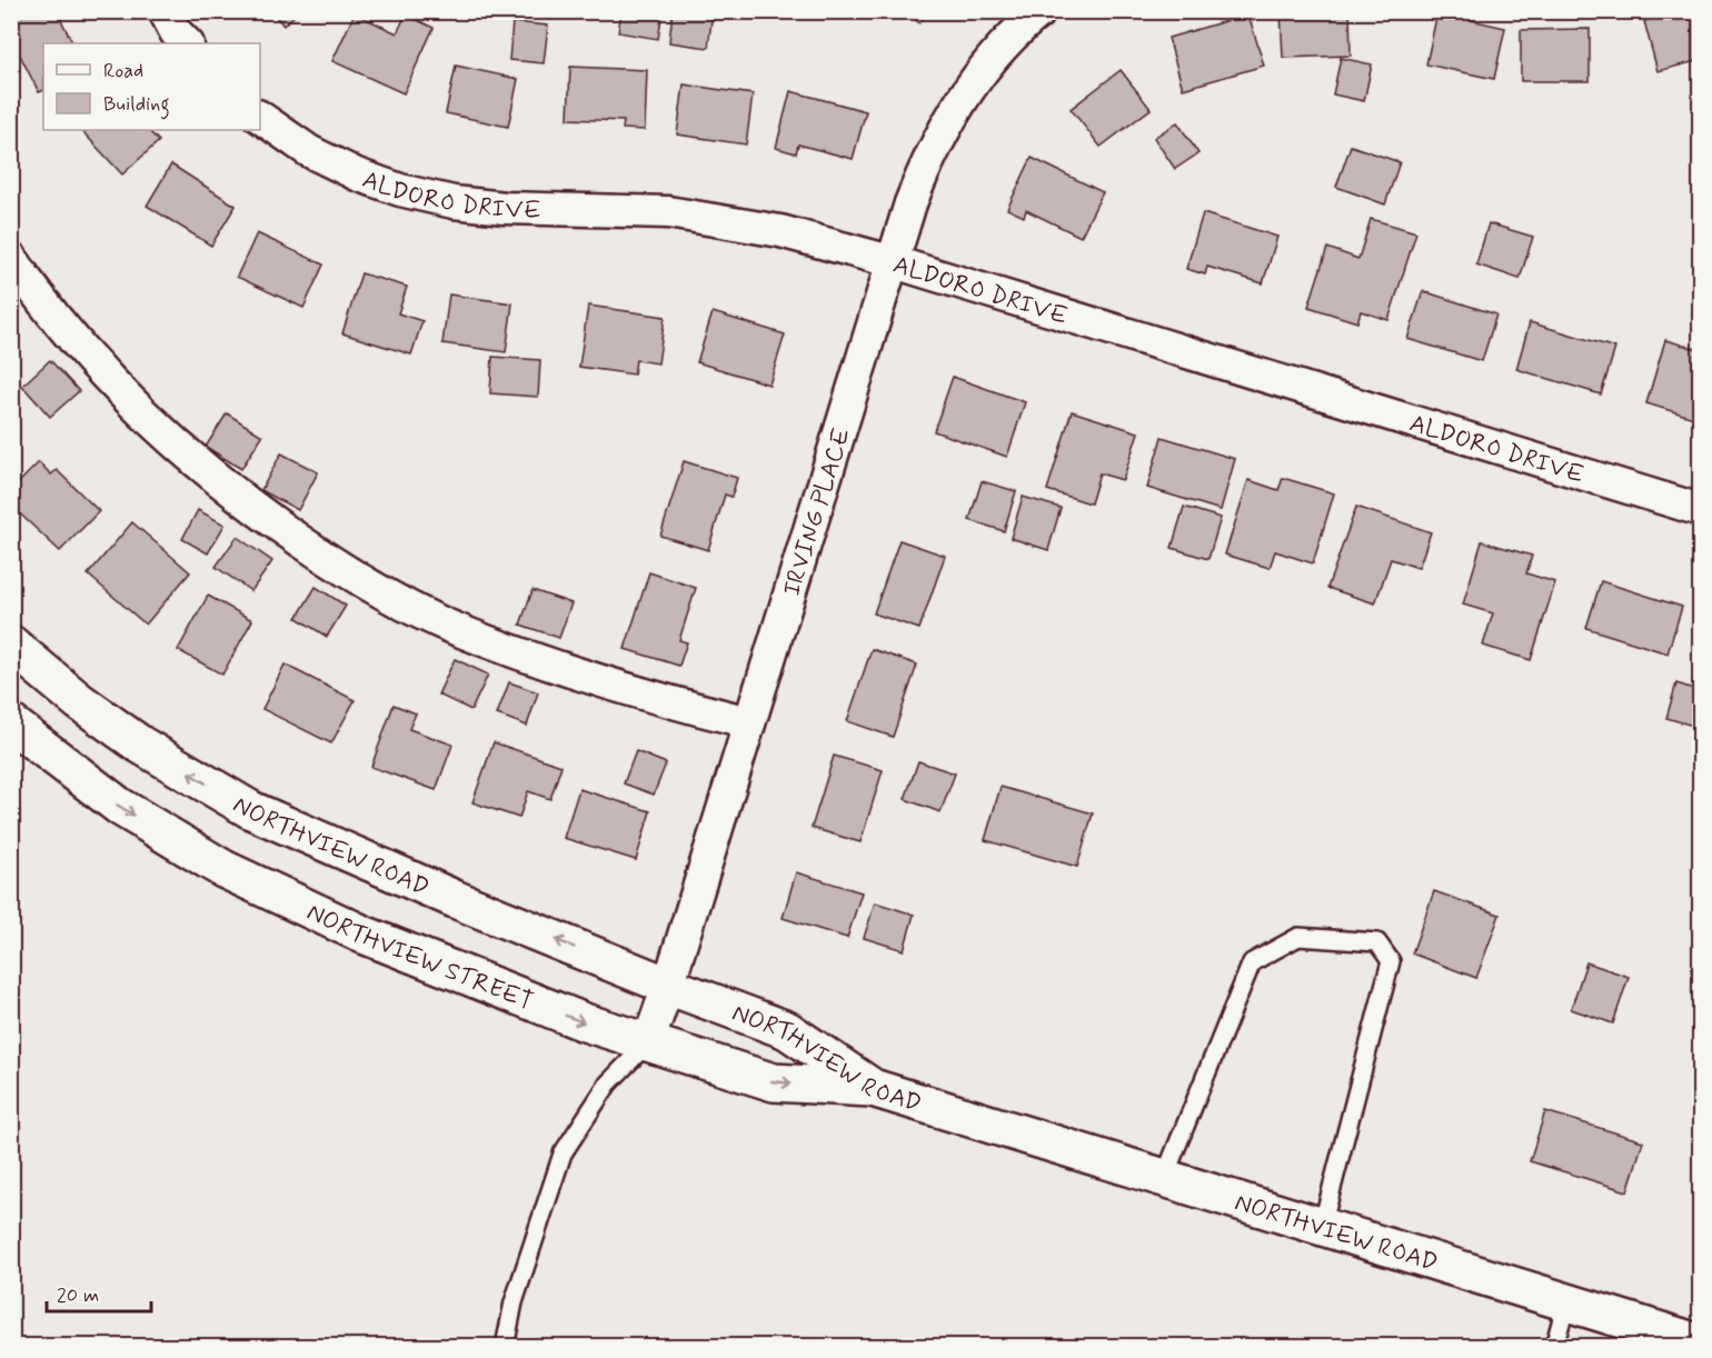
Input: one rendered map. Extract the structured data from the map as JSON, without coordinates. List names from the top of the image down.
{
  "streets": {
    "street": [
      "ALDORO DRIVE",
      "IRVING PLACE",
      "NORTHVIEW ROAD",
      "NORTHVIEW STREET"
    ]
  },
  "crossings": [
    ["ALDORO DRIVE", "IRVING PLACE"],
    ["IRVING PLACE", "NORTHVIEW ROAD"],
    ["IRVING PLACE", "NORTHVIEW STREET"],
    ["NORTHVIEW ROAD", "NORTHVIEW STREET"]
  ],
  "legend": ["Road", "Building"],
  "scale_bar": "20 m"
}
